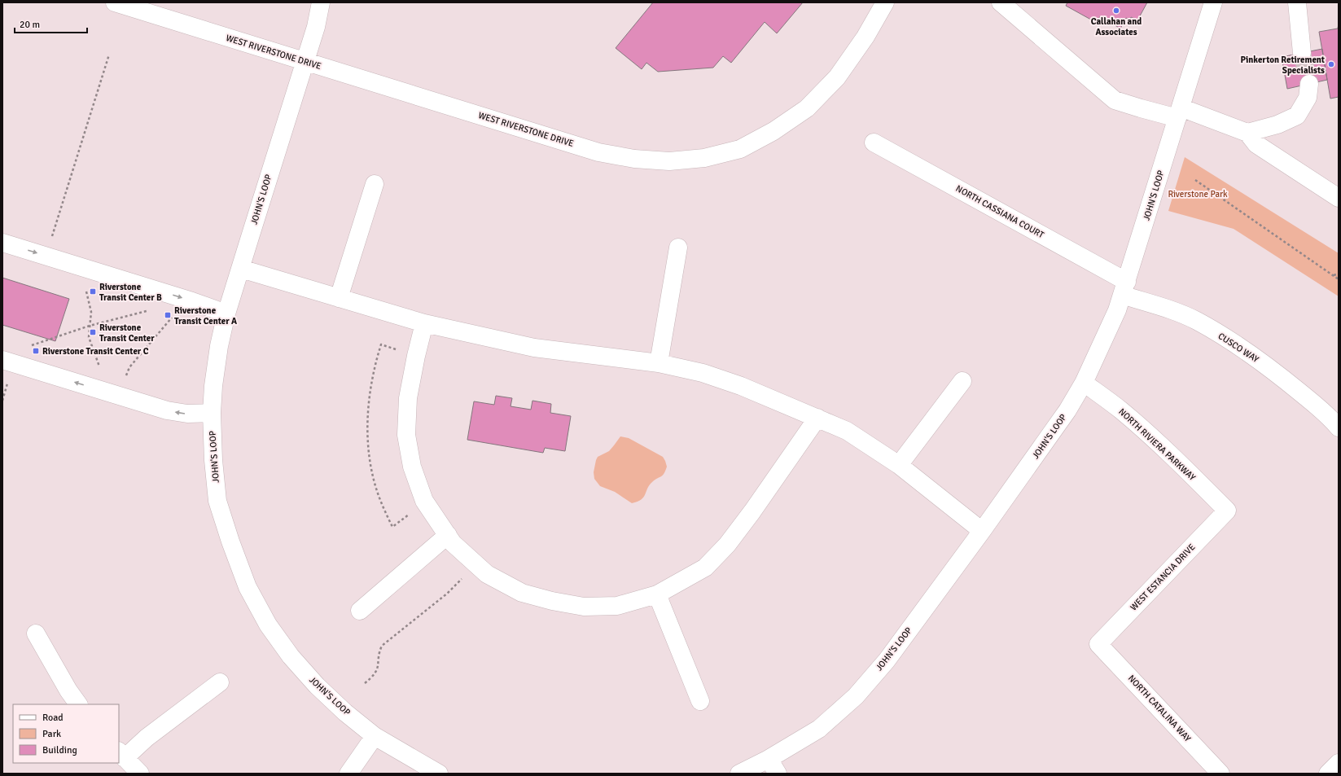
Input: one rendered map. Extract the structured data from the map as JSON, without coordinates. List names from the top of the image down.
{
  "streets": {
    "street": [
      "WEST RIVERSTONE DRIVE",
      "JOHN'S LOOP",
      "NORTH CASSIANA COURT",
      "CUSCO WAY",
      "NORTH RIVIERA PARKWAY",
      "WEST ESTANCIA DRIVE",
      "NORTH CATALINA WAY"
    ]
  },
  "crossings": [
    ["WEST RIVERSTONE DRIVE", "JOHN'S LOOP"],
    ["JOHN'S LOOP", "NORTH CASSIANA COURT"],
    ["JOHN'S LOOP", "CUSCO WAY"],
    ["JOHN'S LOOP", "NORTH RIVIERA PARKWAY"],
    ["NORTH CASSIANA COURT", "CUSCO WAY"],
    ["NORTH RIVIERA PARKWAY", "WEST ESTANCIA DRIVE"],
    ["WEST ESTANCIA DRIVE", "NORTH CATALINA WAY"]
  ],
  "parks": ["Riverstone Park"],
  "places": {
    "other": ["Callahan and Associates", "Pinkerton Retirement Specialists"],
    "transit": [
      "Riverstone Transit Center B",
      "Riverstone Transit Center A",
      "Riverstone Transit Center",
      "Riverstone Transit Center C"
    ]
  },
  "legend": ["Road", "Park", "Building"],
  "scale_bar": "20 m"
}
